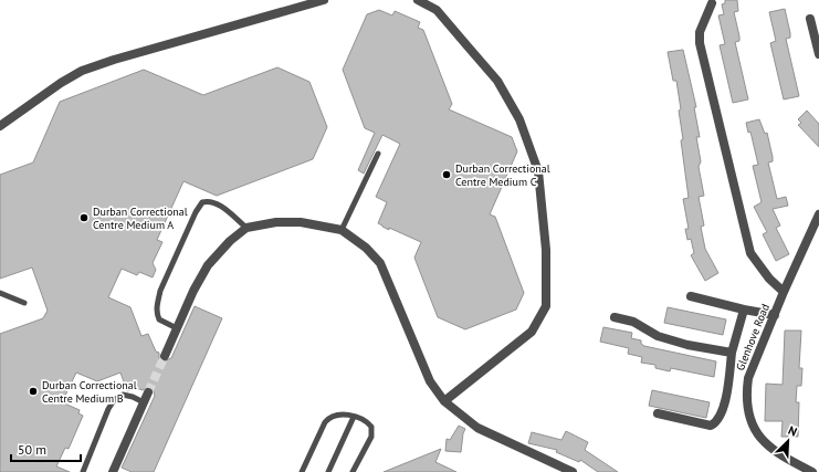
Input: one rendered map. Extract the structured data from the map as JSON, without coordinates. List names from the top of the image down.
{
  "streets": {
    "street": ["Glenhove Road"]
  },
  "places": ["Durban Correctional Centre Medium C", "Durban Correctional Centre Medium A", "Durban Correctional Centre Medium B"],
  "scale_bar": "50 m",
  "north": "top right"
}
